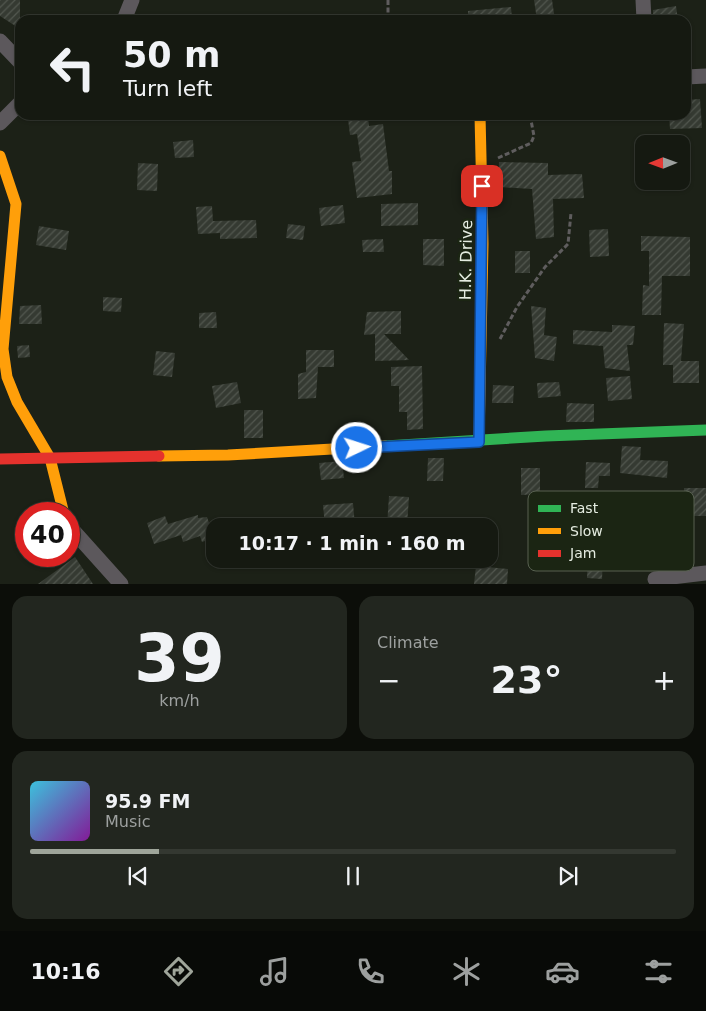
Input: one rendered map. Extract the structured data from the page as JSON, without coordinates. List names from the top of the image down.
{
  "streets": {
    "street": ["H.K. Drive"]
  },
  "legend": ["Fast", "Slow", "Jam"],
  "north": "left",
  "page": {
    "turn": ["50 m", "Turn left"],
    "limit": "40",
    "trip": "10:17 · 1 min · 160 m",
    "tile": [
      ["39", "km/h"],
      "Climate"
    ],
    "heat": ["−", "23°", "+"],
    "song": ["95.9 FM", "Music"],
    "tabs": "10:16"
  }
}
